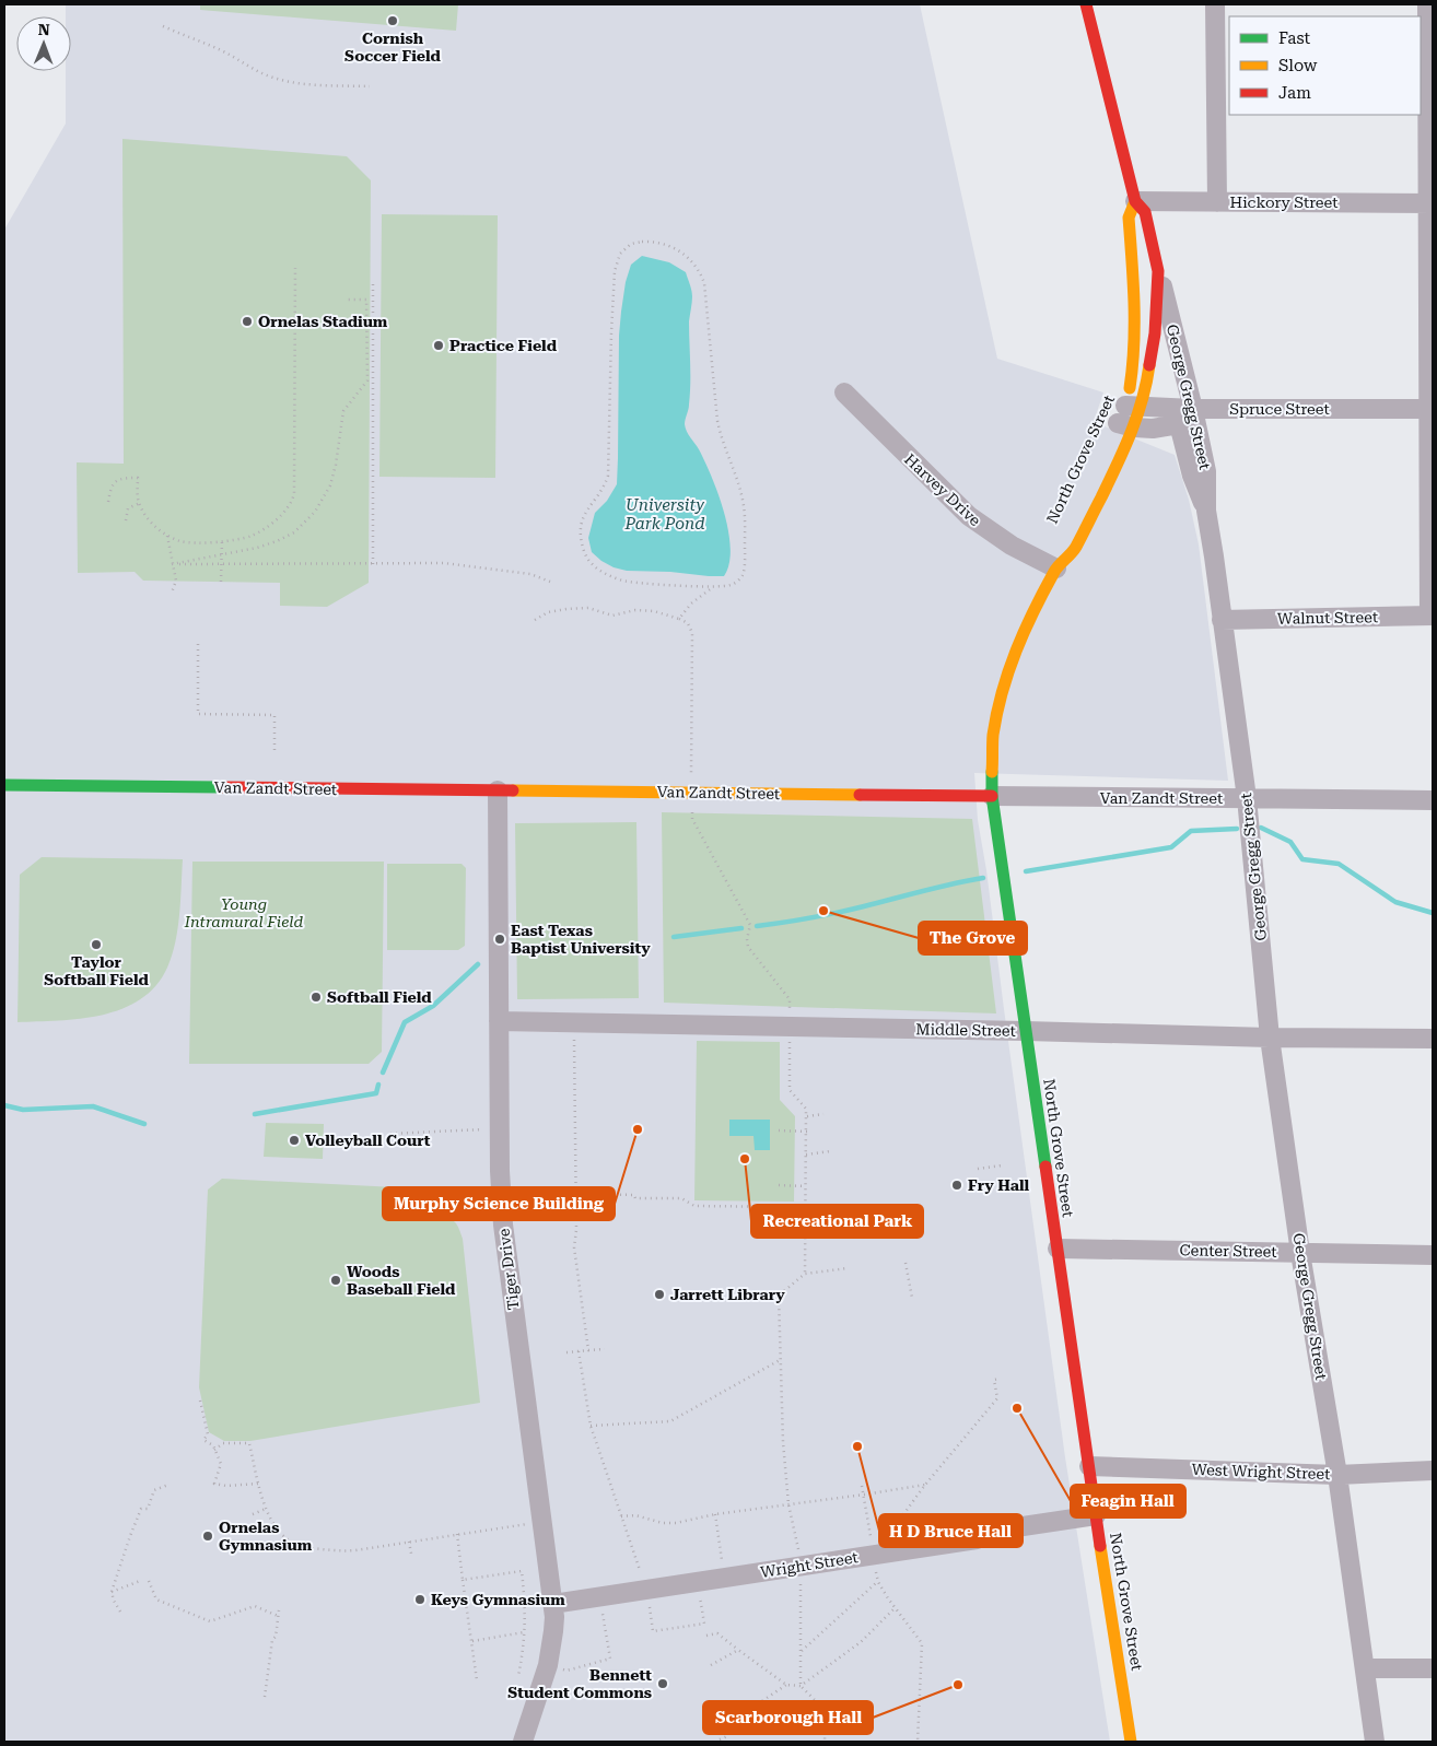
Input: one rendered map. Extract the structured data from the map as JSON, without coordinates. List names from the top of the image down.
{
  "streets": {
    "main road": ["George Gregg Street", "North Grove Street", "Van Zandt Street"],
    "street": [
      "Hickory Street",
      "Spruce Street",
      "Harvey Drive",
      "Walnut Street",
      "Middle Street",
      "Center Street",
      "Tiger Drive",
      "West Wright Street",
      "Wright Street"
    ]
  },
  "crossings": [
    ["Hickory Street", "George Gregg Street"],
    ["Hickory Street", "North Grove Street"],
    ["George Gregg Street", "Spruce Street"],
    ["George Gregg Street", "North Grove Street"],
    ["George Gregg Street", "Walnut Street"],
    ["George Gregg Street", "Van Zandt Street"],
    ["George Gregg Street", "Middle Street"],
    ["George Gregg Street", "Center Street"],
    ["George Gregg Street", "West Wright Street"],
    ["Spruce Street", "North Grove Street"],
    ["North Grove Street", "Harvey Drive"],
    ["North Grove Street", "Van Zandt Street"],
    ["North Grove Street", "Middle Street"],
    ["North Grove Street", "Center Street"],
    ["North Grove Street", "West Wright Street"],
    ["North Grove Street", "Wright Street"],
    ["Van Zandt Street", "Tiger Drive"],
    ["Middle Street", "Tiger Drive"],
    ["Tiger Drive", "Wright Street"]
  ],
  "water": ["University Park Pond"],
  "parks": ["Young Intramural Field"],
  "places": [
    "Cornish Soccer Field",
    "Ornelas Stadium",
    "Practice Field",
    "The Grove",
    "East Texas Baptist University",
    "Taylor Softball Field",
    "Softball Field",
    "Murphy Science Building",
    "Volleyball Court",
    "Recreational Park",
    "Fry Hall",
    "Woods Baseball Field",
    "Jarrett Library",
    "Feagin Hall",
    "H D Bruce Hall",
    "Ornelas Gymnasium",
    "Keys Gymnasium",
    "Bennett Student Commons",
    "Scarborough Hall"
  ],
  "legend": ["Fast", "Slow", "Jam"],
  "north": "top"
}
